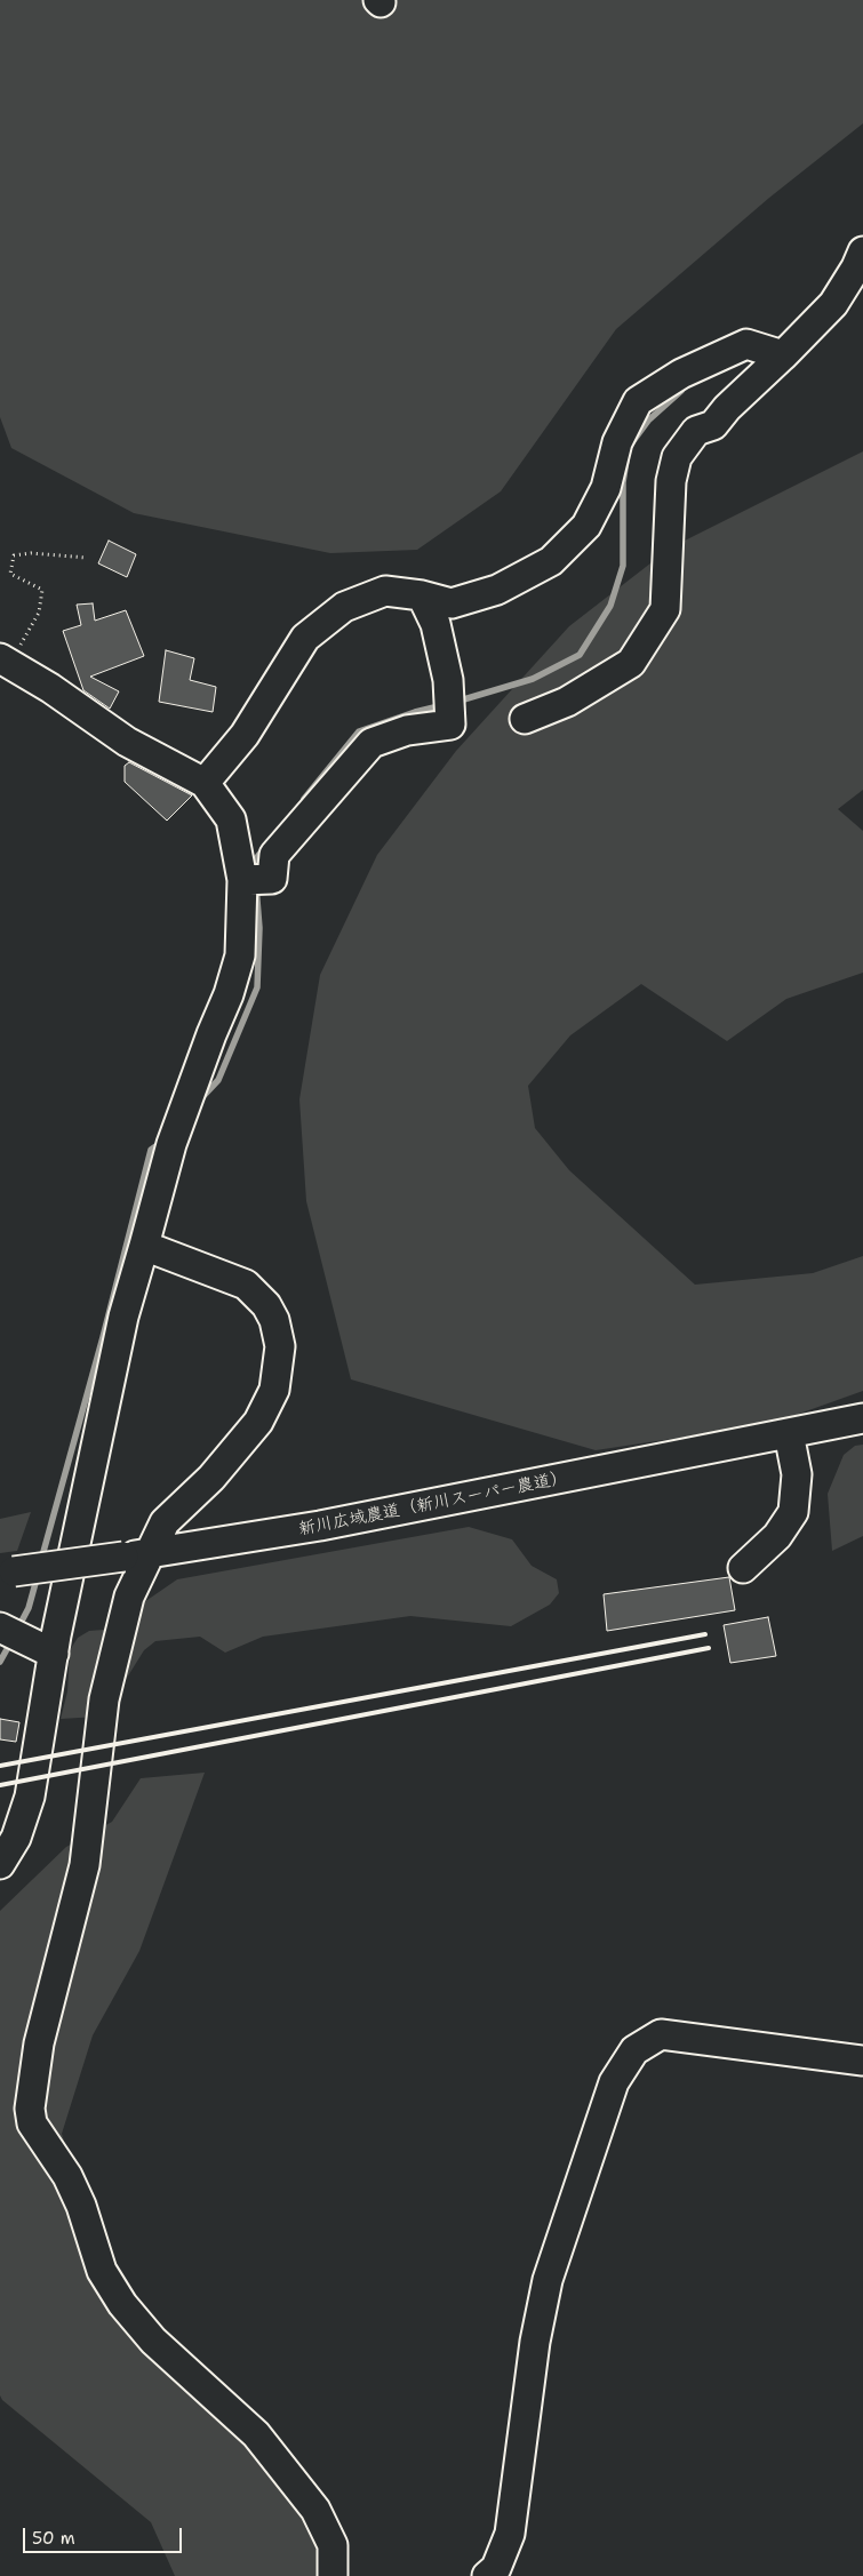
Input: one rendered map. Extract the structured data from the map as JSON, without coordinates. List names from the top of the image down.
{
  "streets": {
    "street": ["新川広域農道（新川スーパー農道）"]
  },
  "scale_bar": "50 m"
}
